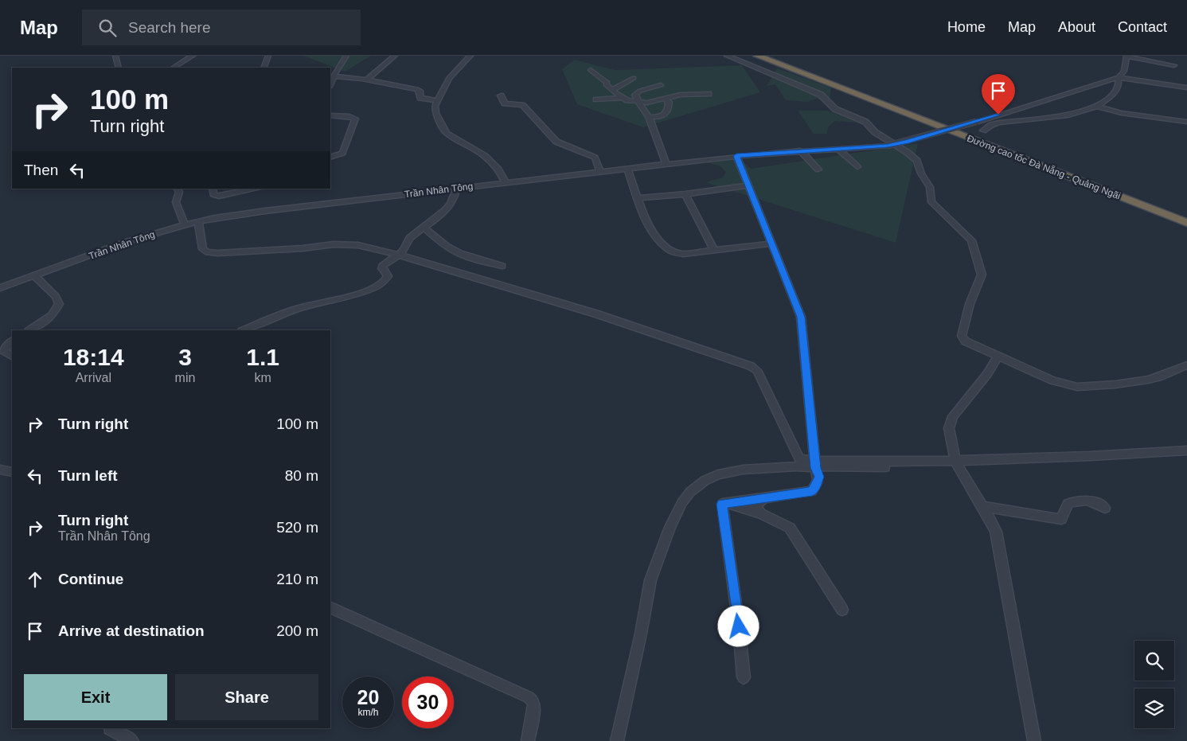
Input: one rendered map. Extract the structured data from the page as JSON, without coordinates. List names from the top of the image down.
{
  "streets": {
    "highway": ["Đường cao tốc Đà Nẵng - Quảng Ngãi"],
    "street": ["Trần Nhân Tông"]
  },
  "page": {
    "header": "Map",
    "search": "Search here",
    "nav": [
      "Home",
      "Map",
      "About",
      "Contact"
    ],
    "turn": ["100 m", "Turn right"],
    "then": "Then",
    "eta": [
      "18:14",
      "Arrival",
      "3",
      "min",
      "1.1",
      "km"
    ],
    "list": [
      {
        "name": "Turn right",
        "value": "100 m"
      },
      {
        "name": "Turn left",
        "value": "80 m"
      },
      {
        "name": "Turn right",
        "note": "Trần Nhân Tông",
        "value": "520 m"
      },
      {
        "name": "Continue",
        "value": "210 m"
      },
      {
        "name": "Arrive at destination",
        "value": "200 m"
      }
    ],
    "buttons": ["Exit", "Share"],
    "speed": "20 km/h",
    "limit": "30"
  }
}
